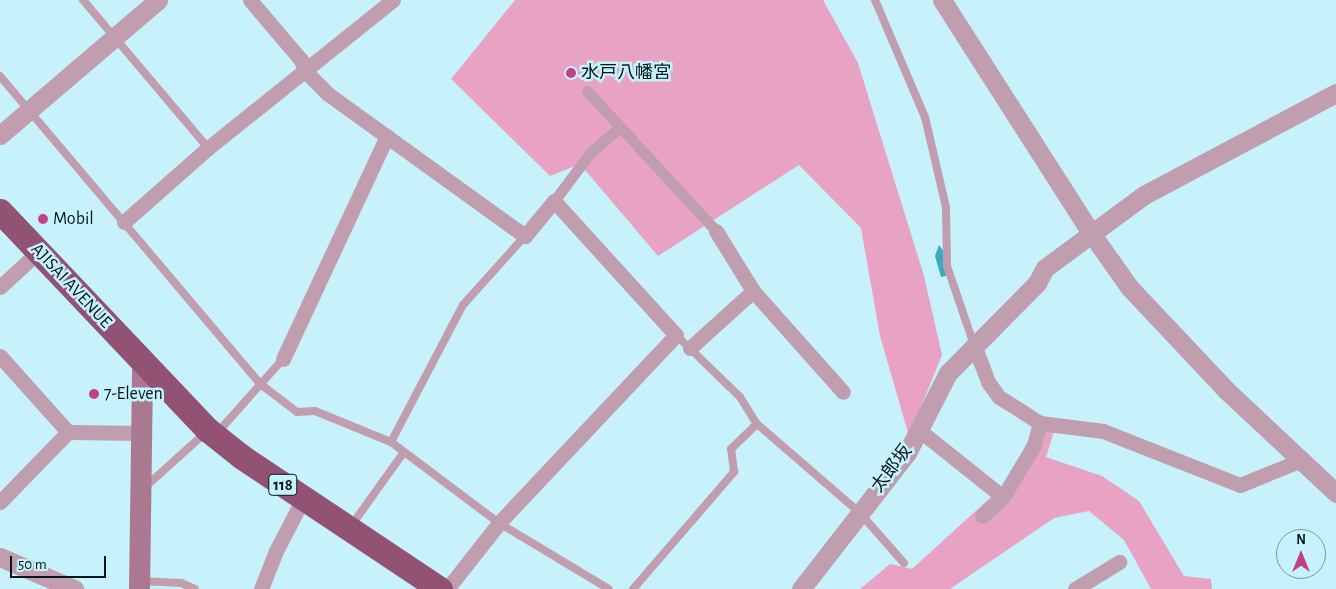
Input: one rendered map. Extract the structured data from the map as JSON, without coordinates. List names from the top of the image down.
{
  "streets": {
    "highway": ["AJISAI AVENUE", "118"],
    "street": ["太郎坂"]
  },
  "crossings": [
    ["AJISAI AVENUE", "118"]
  ],
  "places": ["水戸八幡宮", "Mobil", "7-Eleven"],
  "scale_bar": "50 m",
  "north": "top"
}
